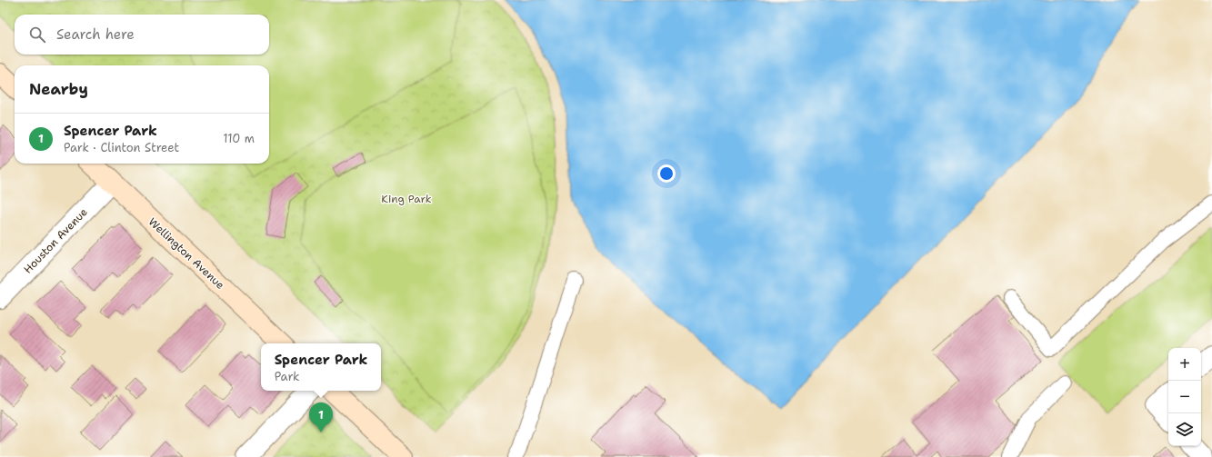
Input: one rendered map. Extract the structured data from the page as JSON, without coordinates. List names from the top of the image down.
{
  "streets": {
    "main road": ["Wellington Avenue"],
    "street": ["Houston Avenue"]
  },
  "crossings": [
    ["Houston Avenue", "Wellington Avenue"]
  ],
  "parks": ["King Park"],
  "page": {
    "search": "Search here",
    "heading": "Nearby",
    "list": [
      {
        "mark": "1",
        "name": "Spencer Park",
        "note": "Park · Clinton Street",
        "value": "110 m"
      }
    ],
    "popup": ["Spencer Park", "Park"],
    "map_buttons": ["+", "−"],
    "pins": "1"
  }
}
